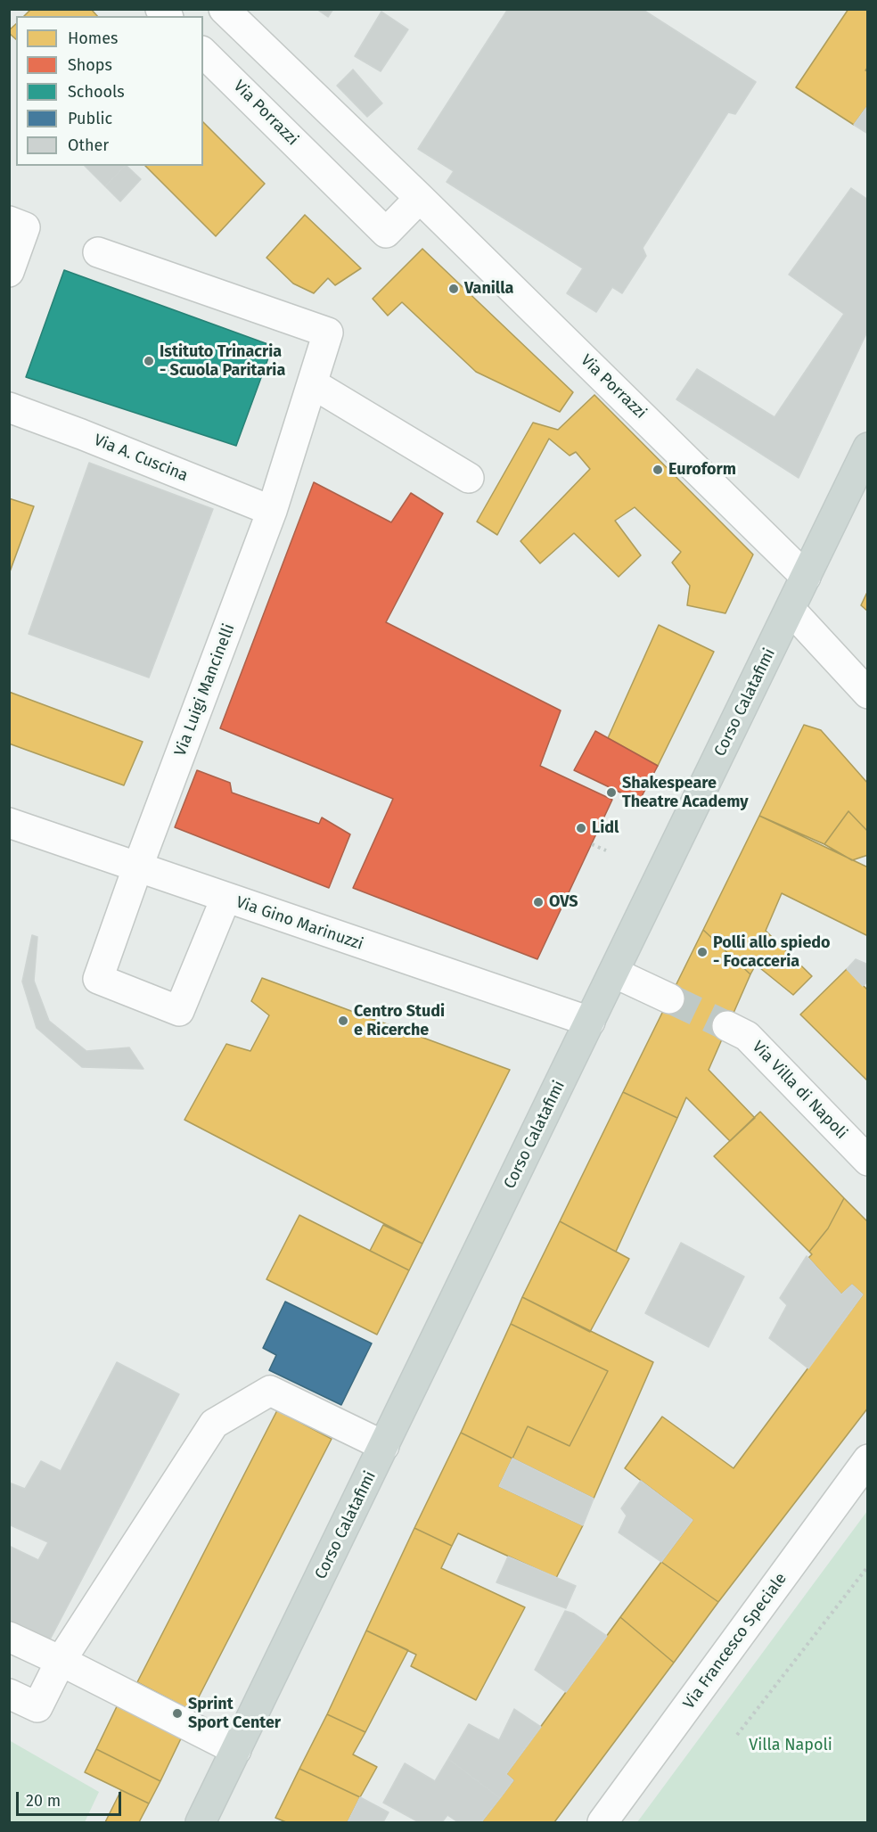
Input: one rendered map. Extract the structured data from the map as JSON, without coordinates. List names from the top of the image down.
{
  "streets": {
    "main road": ["Corso Calatafimi"],
    "street": [
      "Via Porrazzi",
      "Via A. Cuscina",
      "Via Luigi Mancinelli",
      "Via Gino Marinuzzi",
      "Via Villa di Napoli",
      "Via Francesco Speciale"
    ]
  },
  "crossings": [
    ["Via Porrazzi", "Corso Calatafimi"],
    ["Via A. Cuscina", "Via Luigi Mancinelli"],
    ["Via Luigi Mancinelli", "Via Gino Marinuzzi"],
    ["Corso Calatafimi", "Via Gino Marinuzzi"]
  ],
  "parks": ["Villa Napoli"],
  "places": [
    "Vanilla",
    "Istituto Trinacria - Scuola Paritaria",
    "Euroform",
    "Shakespeare Theatre Academy",
    "Lidl",
    "OVS",
    "Polli allo spiedo - Focacceria",
    "Centro Studi e Ricerche",
    "Sprint Sport Center"
  ],
  "legend": [
    "Homes",
    "Shops",
    "Schools",
    "Public",
    "Other"
  ],
  "scale_bar": "20 m"
}
